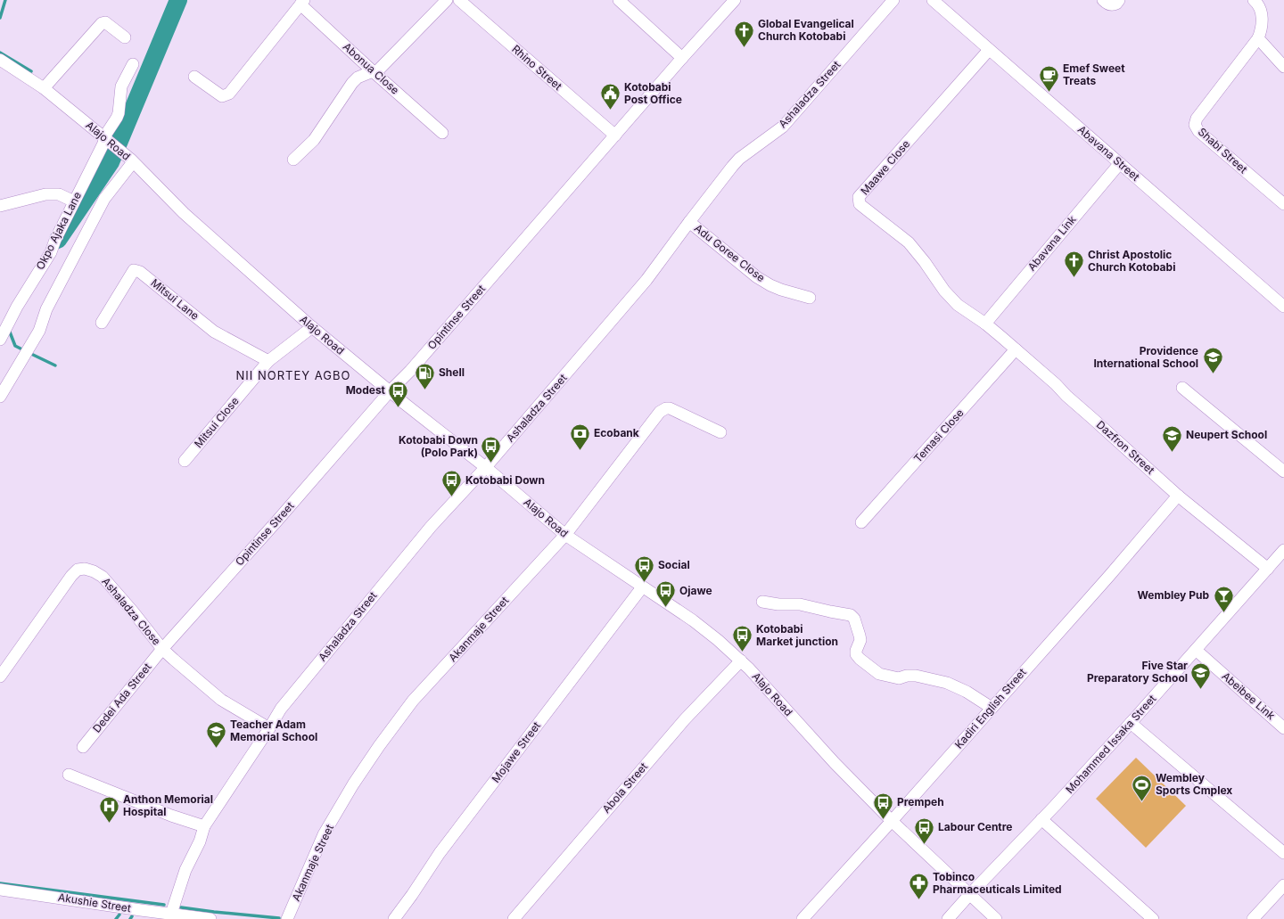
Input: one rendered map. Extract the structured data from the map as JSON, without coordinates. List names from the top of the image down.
{
  "streets": {
    "street": [
      "Rhino Street",
      "Abonua Close",
      "Ashaladza Street",
      "Alajo Road",
      "Shabi Street",
      "Abavana Street",
      "Maawe Close",
      "Okpo Ajaka Lane",
      "Abavana Link",
      "Adu Goree Close",
      "Mitsui Lane",
      "Opintinse Street",
      "Mitsui Close",
      "Temasi Close",
      "Dazfron Street",
      "Ashaladza Close",
      "Akanmaje Street",
      "Abeibee Link",
      "Dedei Ada Street",
      "Kadiri English Street",
      "Mohammed Issaka Street",
      "Mojawe Street",
      "Abola Street",
      "Akushie Street"
    ]
  },
  "crossings": [
    ["Rhino Street", "Opintinse Street"],
    ["Ashaladza Street", "Alajo Road"],
    ["Ashaladza Street", "Adu Goree Close"],
    ["Ashaladza Street", "Ashaladza Close"],
    ["Ashaladza Street", "Akushie Street"],
    ["Alajo Road", "Okpo Ajaka Lane"],
    ["Alajo Road", "Opintinse Street"],
    ["Alajo Road", "Mitsui Close"],
    ["Alajo Road", "Akanmaje Street"],
    ["Alajo Road", "Kadiri English Street"],
    ["Alajo Road", "Mohammed Issaka Street"],
    ["Alajo Road", "Mojawe Street"],
    ["Alajo Road", "Abola Street"],
    ["Abavana Street", "Maawe Close"],
    ["Abavana Street", "Abavana Link"],
    ["Maawe Close", "Abavana Link"],
    ["Maawe Close", "Dazfron Street"],
    ["Abavana Link", "Dazfron Street"],
    ["Mitsui Lane", "Mitsui Close"],
    ["Opintinse Street", "Ashaladza Close"],
    ["Opintinse Street", "Dedei Ada Street"],
    ["Temasi Close", "Dazfron Street"],
    ["Dazfron Street", "Kadiri English Street"],
    ["Dazfron Street", "Mohammed Issaka Street"],
    ["Ashaladza Close", "Dedei Ada Street"],
    ["Abeibee Link", "Mohammed Issaka Street"]
  ],
  "districts": ["NII NORTEY AGBO"],
  "places": {
    "church": ["Global Evangelical Church Kotobabi", "Christ Apostolic Church Kotobabi"],
    "cafe": ["Emef Sweet Treats"],
    "public building": ["Kotobabi Post Office"],
    "school or university": [
      "Providence International School",
      "Neupert School",
      "Five Star Preparatory School",
      "Teacher Adam Memorial School"
    ],
    "fuel station": ["Shell"],
    "bus stop": [
      "Modest",
      "Kotobabi Down (Polo Park)",
      "Kotobabi Down",
      "Social",
      "Ojawe",
      "Kotobabi Market junction",
      "Prempeh",
      "Labour Centre"
    ],
    "bank": ["Ecobank"],
    "bar": ["Wembley Pub"],
    "sports": ["Wembley Sports Cmplex"],
    "hospital": ["Anthon Memorial Hospital"],
    "pharmacy": ["Tobinco Pharmaceuticals Limited"]
  }
}
